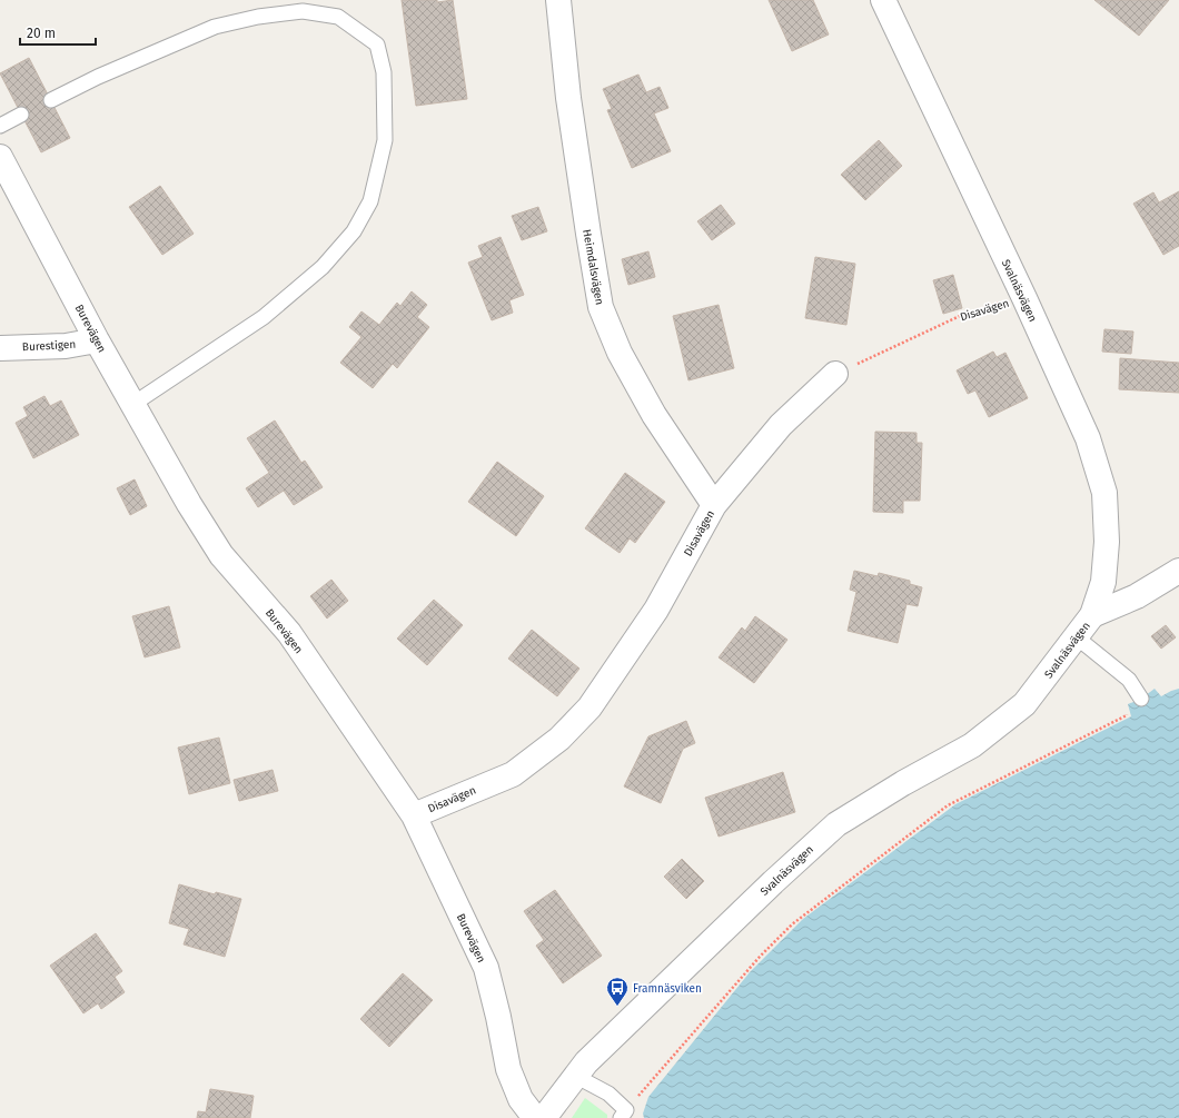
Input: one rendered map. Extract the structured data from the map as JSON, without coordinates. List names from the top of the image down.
{
  "streets": {
    "street": [
      "Heimdalsvägen",
      "Svalnäsvägen",
      "Disavägen",
      "Burevägen",
      "Burestigen"
    ]
  },
  "crossings": [
    ["Heimdalsvägen", "Disavägen"],
    ["Svalnäsvägen", "Disavägen"],
    ["Disavägen", "Burevägen"],
    ["Burevägen", "Burestigen"]
  ],
  "places": {
    "bus stop": ["Framnäsviken"]
  },
  "scale_bar": "20 m"
}
